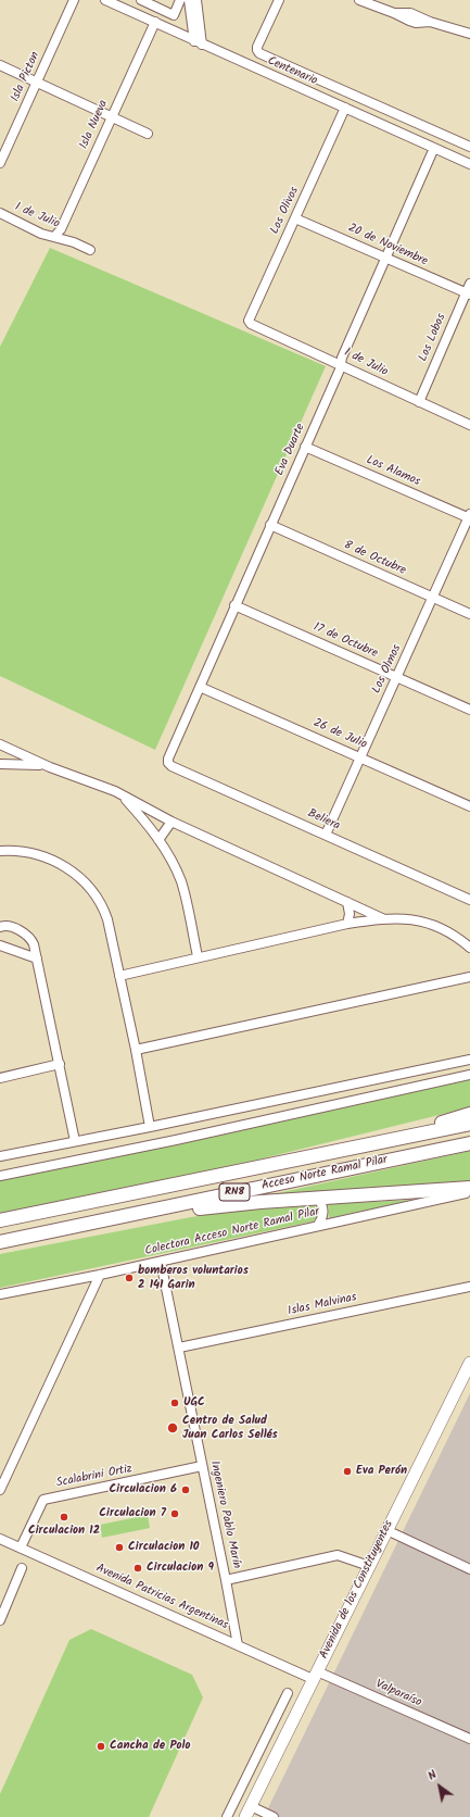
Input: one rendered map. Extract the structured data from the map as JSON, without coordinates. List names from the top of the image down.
{
  "streets": {
    "highway": ["Acceso Norte Ramal Pilar", "RN8"],
    "main road": ["Avenida de los Constituyentes"],
    "street": [
      "Centenario",
      "Isla Picton",
      "Isla Nueva",
      "Los Olivos",
      "1 de Julio",
      "20 de Noviembre",
      "Los Lobos",
      "Eva Duarte",
      "Los Alamos",
      "8 de Octubre",
      "17 de Octubre",
      "Los Olmos",
      "26 de Julio",
      "Beliera",
      "Colectora Acceso Norte Ramal Pilar",
      "Islas Malvinas",
      "Scalabrini Ortiz",
      "Ingeniero Pablo Marín",
      "Avenida Patricias Argentinas",
      "Valparaíso"
    ]
  },
  "crossings": [
    ["Centenario", "Isla Nueva"],
    ["Centenario", "Los Olivos"],
    ["Centenario", "Eva Duarte"],
    ["Isla Nueva", "1 de Julio"],
    ["Los Olivos", "1 de Julio"],
    ["Los Olivos", "20 de Noviembre"],
    ["1 de Julio", "Los Lobos"],
    ["1 de Julio", "Eva Duarte"],
    ["20 de Noviembre", "Los Lobos"],
    ["20 de Noviembre", "Eva Duarte"],
    ["Eva Duarte", "Los Alamos"],
    ["Eva Duarte", "8 de Octubre"],
    ["Eva Duarte", "17 de Octubre"],
    ["Eva Duarte", "26 de Julio"],
    ["Eva Duarte", "Beliera"],
    ["Los Alamos", "Los Olmos"],
    ["8 de Octubre", "Los Olmos"],
    ["17 de Octubre", "Los Olmos"],
    ["Los Olmos", "26 de Julio"],
    ["Los Olmos", "Beliera"],
    ["Colectora Acceso Norte Ramal Pilar", "Ingeniero Pablo Marín"],
    ["Islas Malvinas", "Ingeniero Pablo Marín"],
    ["Scalabrini Ortiz", "Ingeniero Pablo Marín"],
    ["Scalabrini Ortiz", "Avenida Patricias Argentinas"],
    ["Ingeniero Pablo Marín", "Avenida Patricias Argentinas"],
    ["Avenida de los Constituyentes", "Avenida Patricias Argentinas"],
    ["Avenida de los Constituyentes", "Valparaíso"],
    ["Avenida Patricias Argentinas", "Valparaíso"]
  ],
  "places": [
    "bomberos voluntarios 2 141 Garin",
    "UGC",
    "Centro de Salud Juan Carlos Sellés",
    "Eva Perón",
    "Circulacion 6",
    "Circulacion 7",
    "Circulacion 12",
    "Circulacion 10",
    "Circulacion 9",
    "Cancha de Polo"
  ],
  "north": "top left"
}
